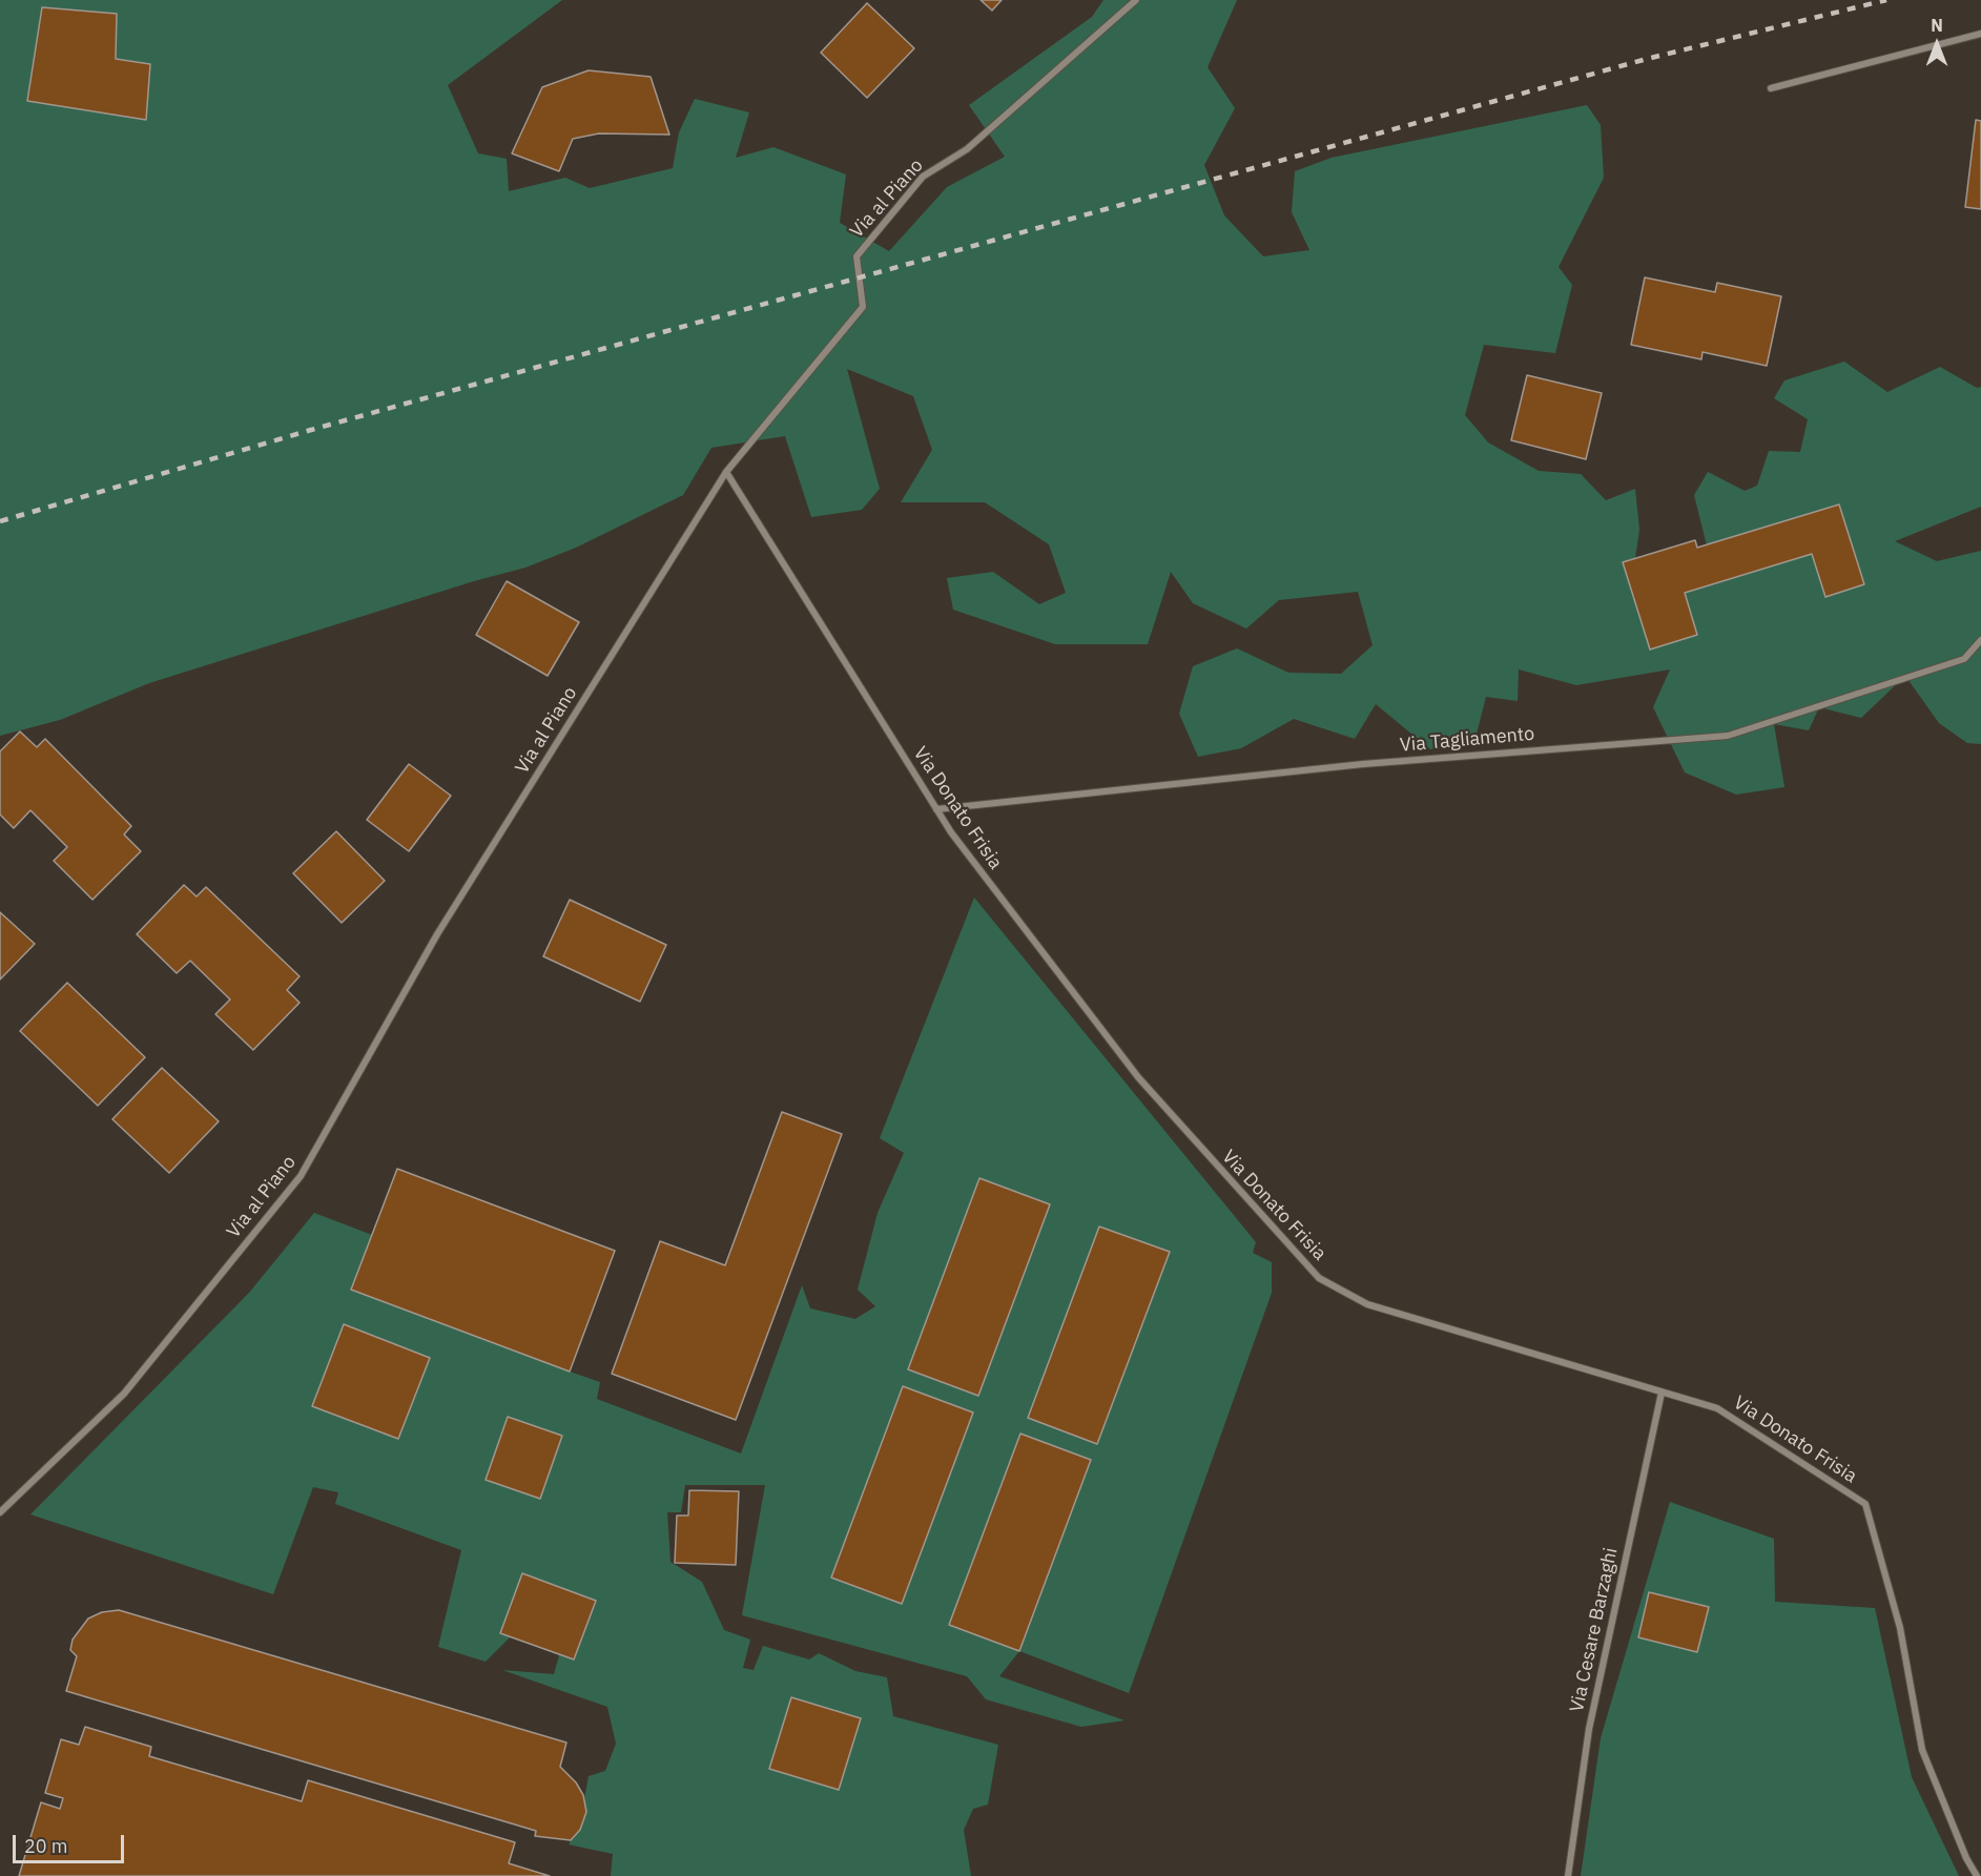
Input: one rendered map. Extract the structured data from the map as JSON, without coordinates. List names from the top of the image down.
{
  "streets": {
    "street": [
      "Via al Piano",
      "Via Tagliamento",
      "Via Donato Frisia",
      "Via Cesare Barzaghi"
    ]
  },
  "crossings": [
    ["Via al Piano", "Via Donato Frisia"],
    ["Via Tagliamento", "Via Donato Frisia"],
    ["Via Donato Frisia", "Via Cesare Barzaghi"]
  ],
  "scale_bar": "20 m",
  "north": "top"
}
